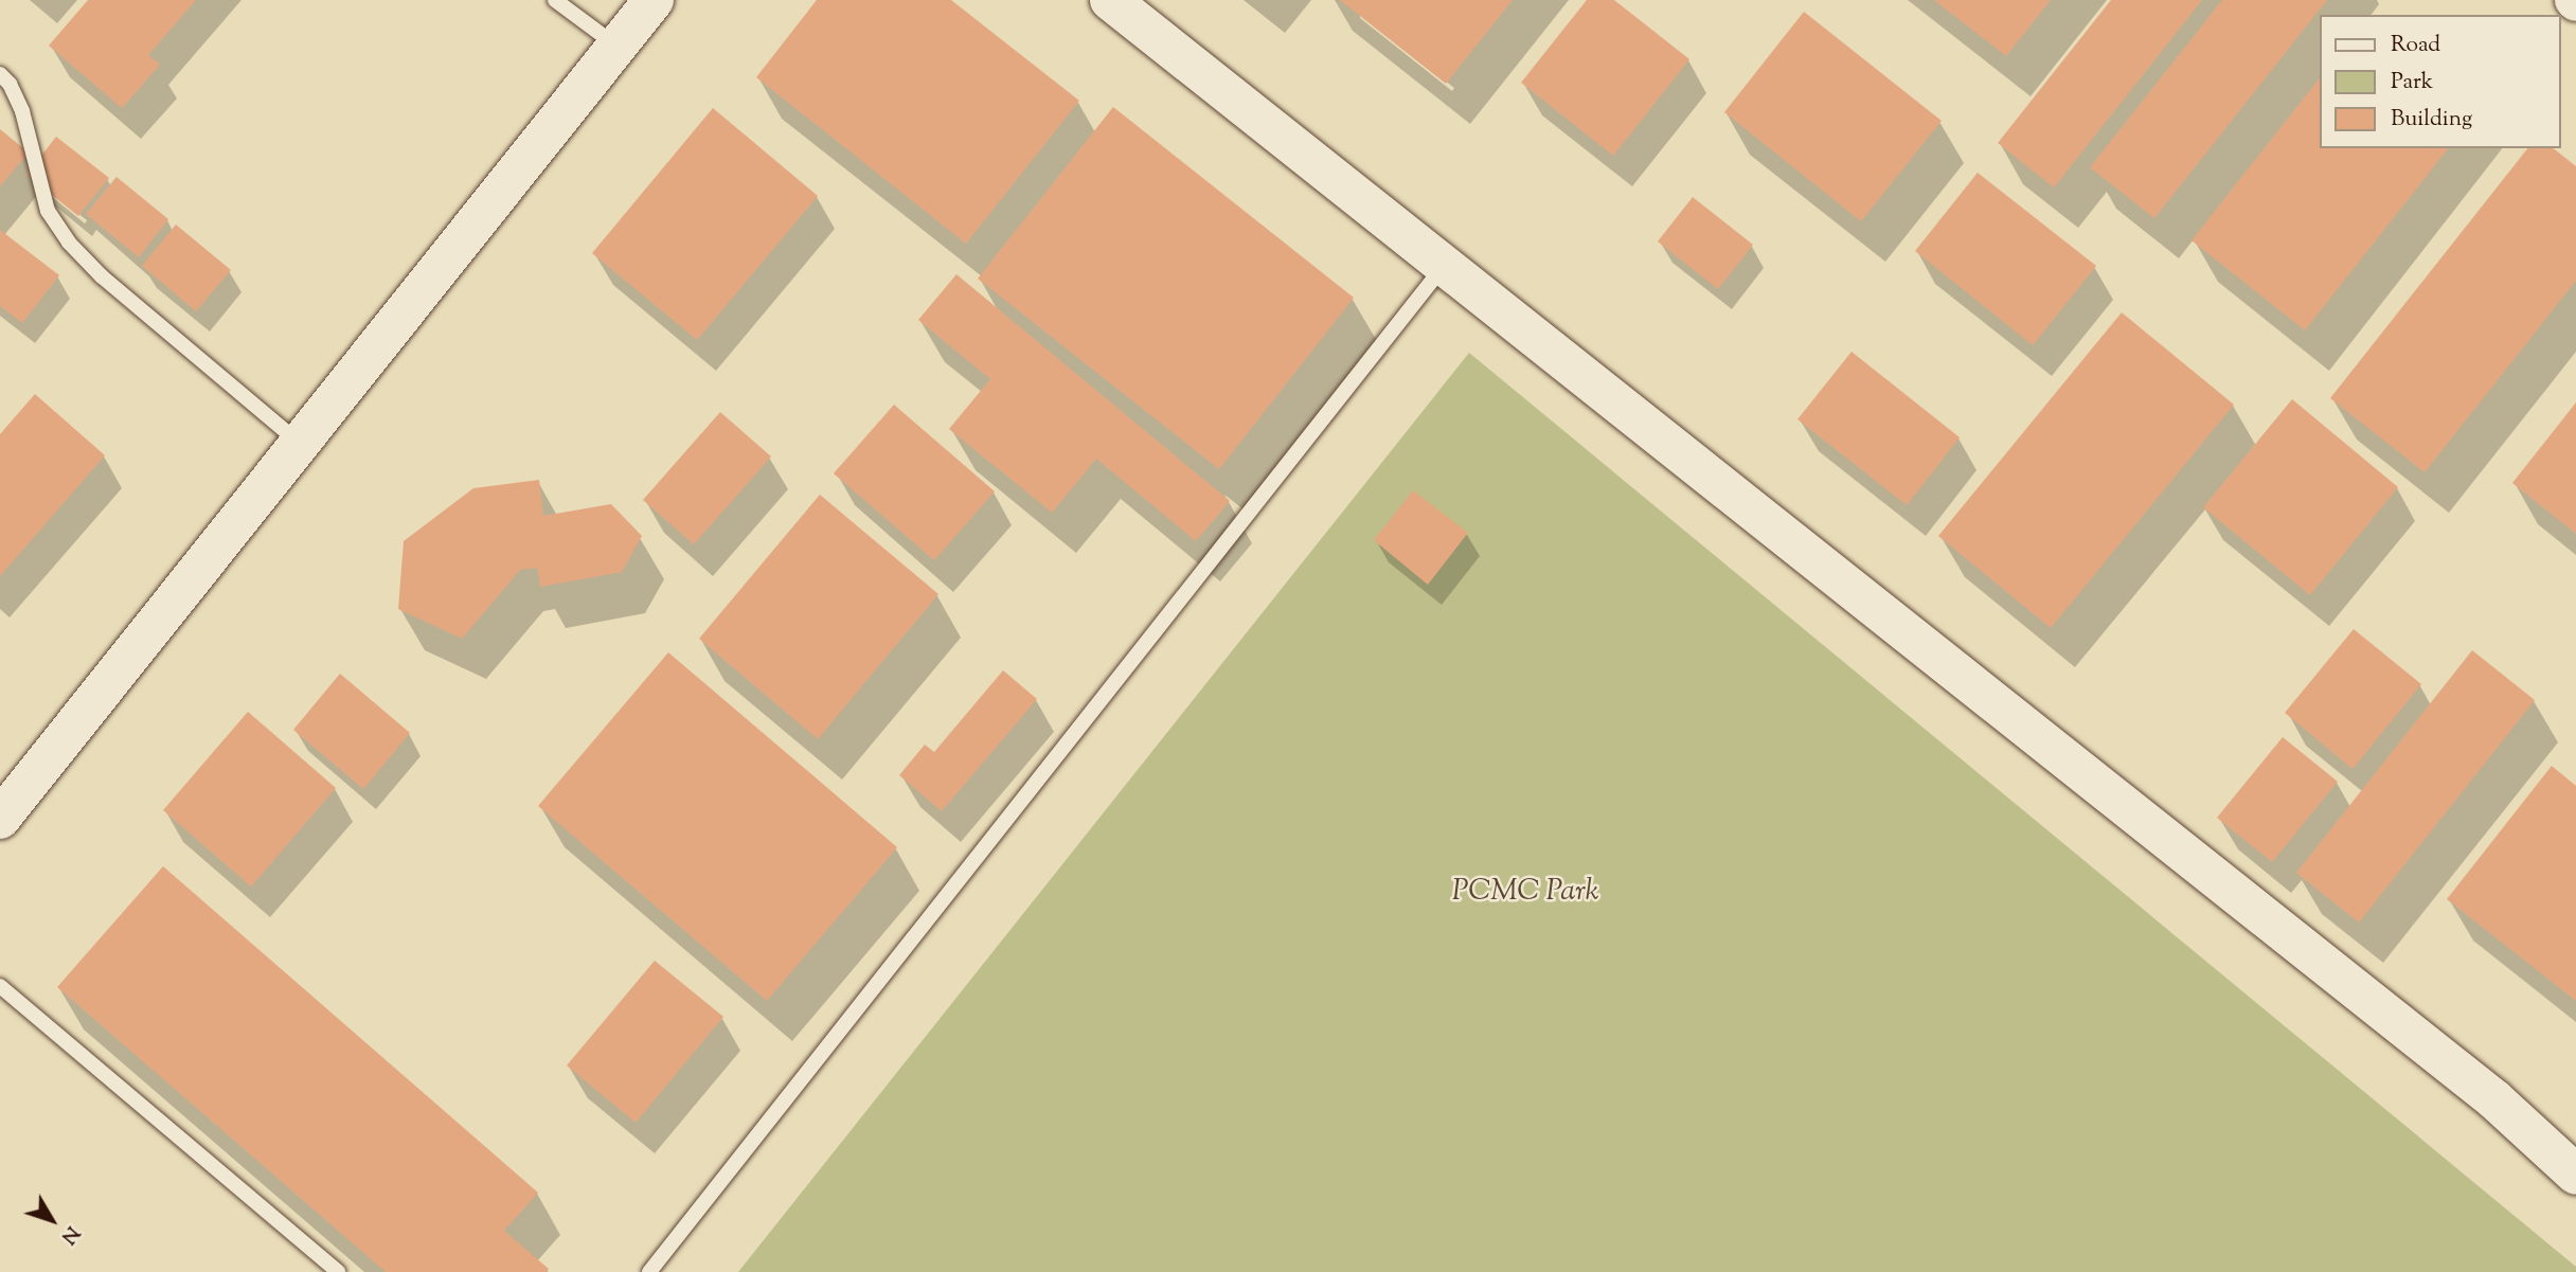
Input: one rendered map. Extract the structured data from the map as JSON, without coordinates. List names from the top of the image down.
{
  "parks": ["PCMC Park"],
  "legend": ["Road", "Park", "Building"],
  "north": "bottom right"
}
